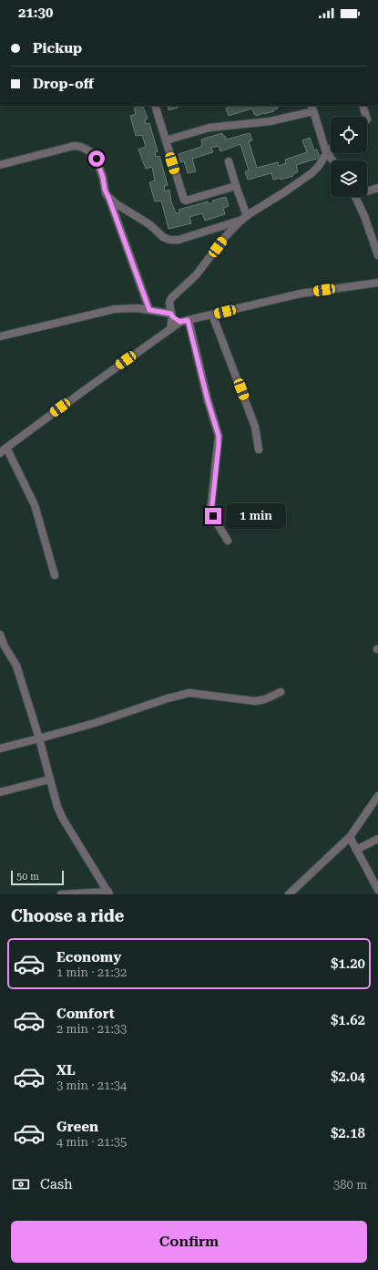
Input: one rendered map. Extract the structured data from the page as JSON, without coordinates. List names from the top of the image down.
{
  "scale_bar": "50 m",
  "page": {
    "status": "21:30",
    "banner": ["Pickup", "Drop-off"],
    "bubble": "1 min",
    "scale": "50 m",
    "heading": "Choose a ride",
    "list": [
      {
        "name": "Economy",
        "note": "1 min · 21:32",
        "value": "$1.20"
      },
      {
        "name": "Comfort",
        "note": "2 min · 21:33",
        "value": "$1.62"
      },
      {
        "name": "XL",
        "note": "3 min · 21:34",
        "value": "$2.04"
      },
      {
        "name": "Green",
        "note": "4 min · 21:35",
        "value": "$2.18"
      }
    ],
    "pay": ["Cash", "380 m"],
    "buttons": "Confirm"
  }
}
